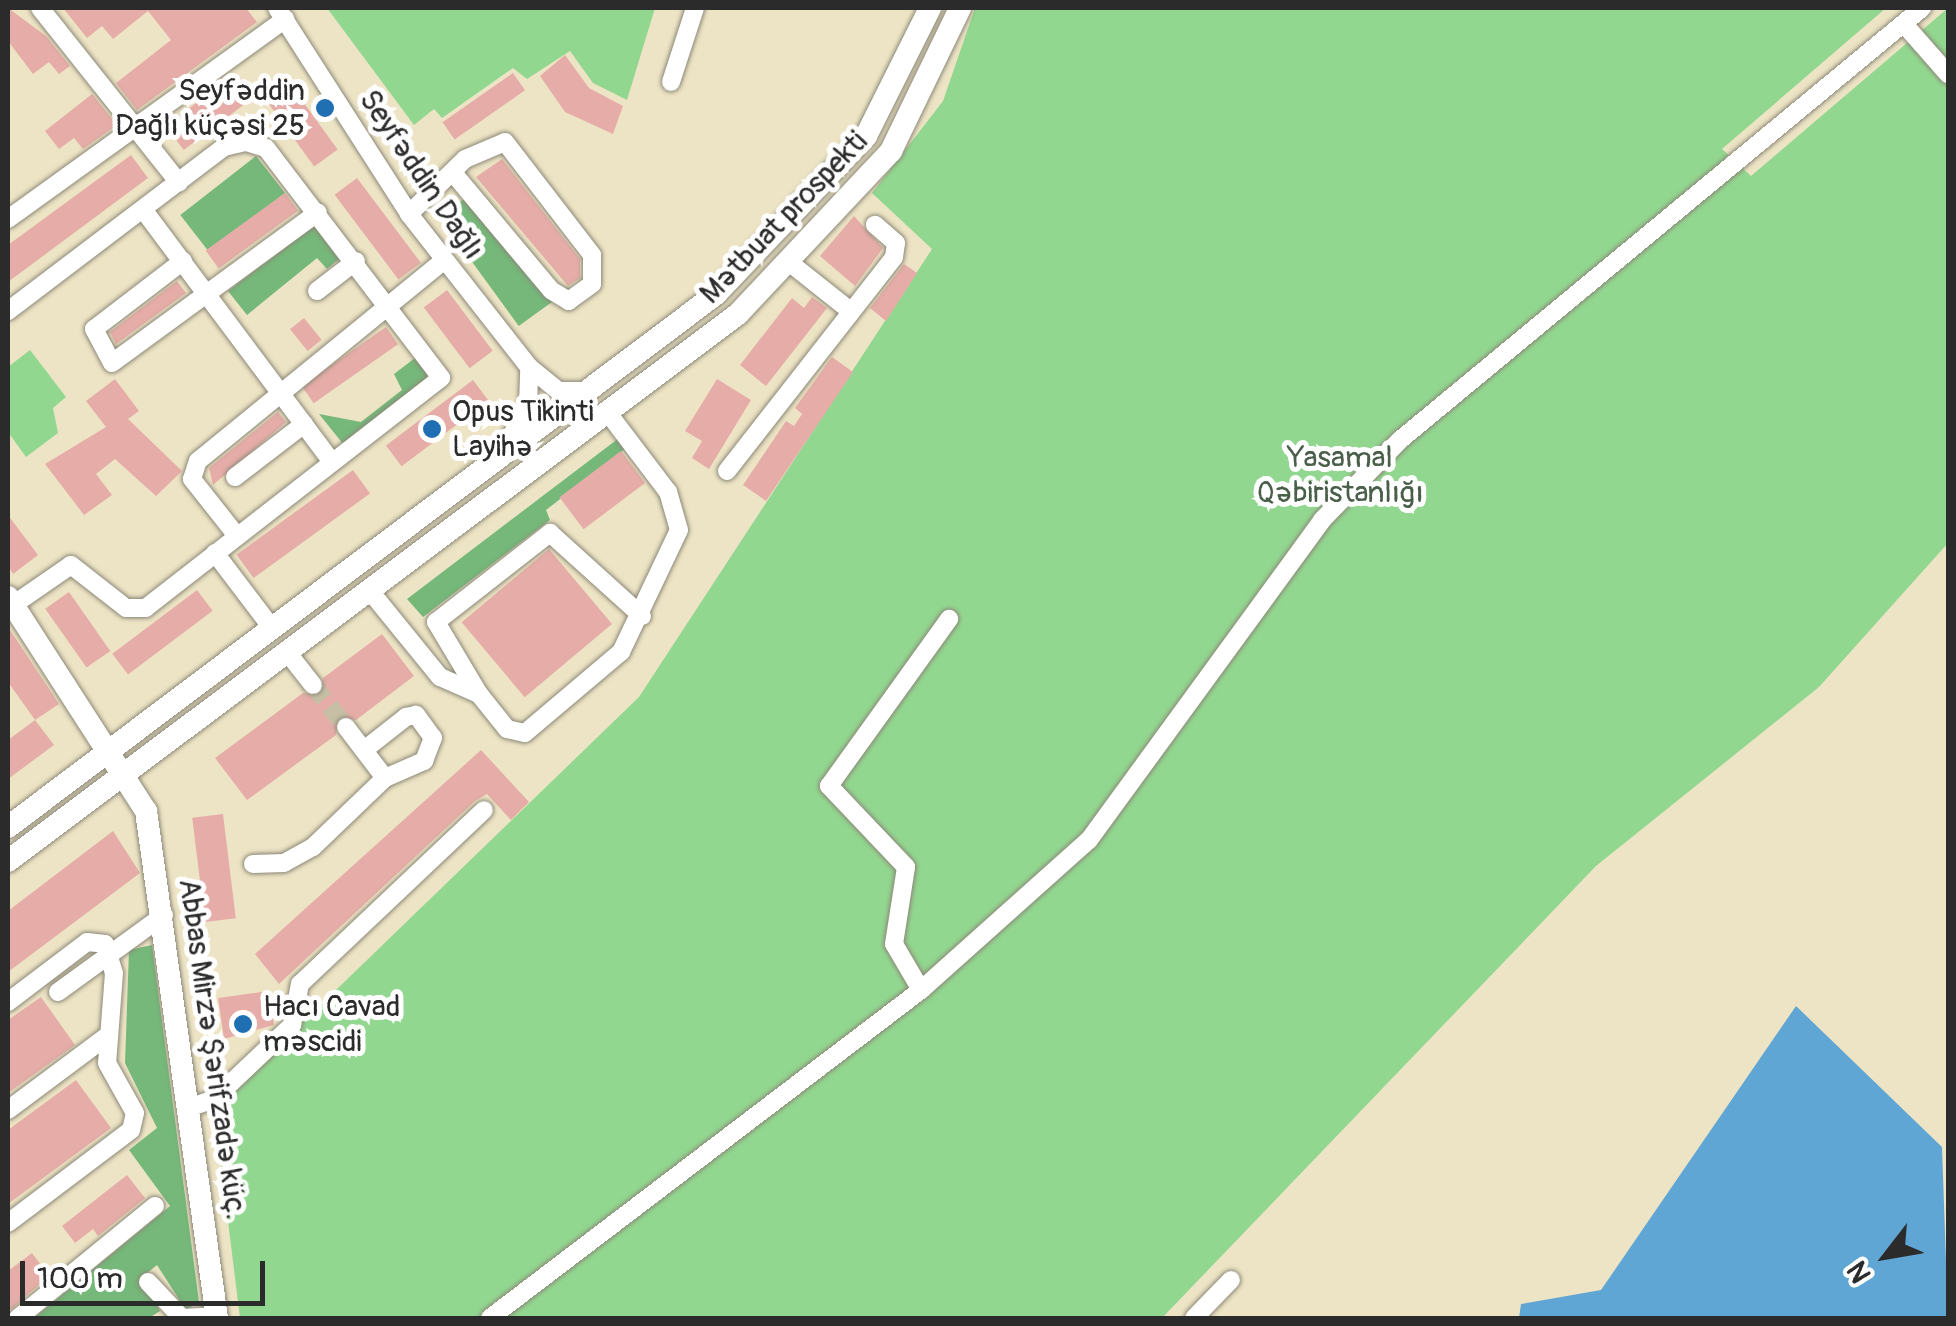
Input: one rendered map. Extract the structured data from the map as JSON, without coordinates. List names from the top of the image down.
{
  "streets": {
    "main road": ["Mətbuat prospekti", "Abbas Mirzə Şərifzadə küç."],
    "street": ["Seyfəddin Dağlı"]
  },
  "crossings": [
    ["Mətbuat prospekti", "Abbas Mirzə Şərifzadə küç."]
  ],
  "parks": ["Yasamal Qəbiristanlığı"],
  "places": ["Seyfəddin Dağlı küçəsi 25", "Opus Tikinti Layihə", "Hacı Cavad məscidi"],
  "scale_bar": "100 m",
  "north": "bottom left"
}
